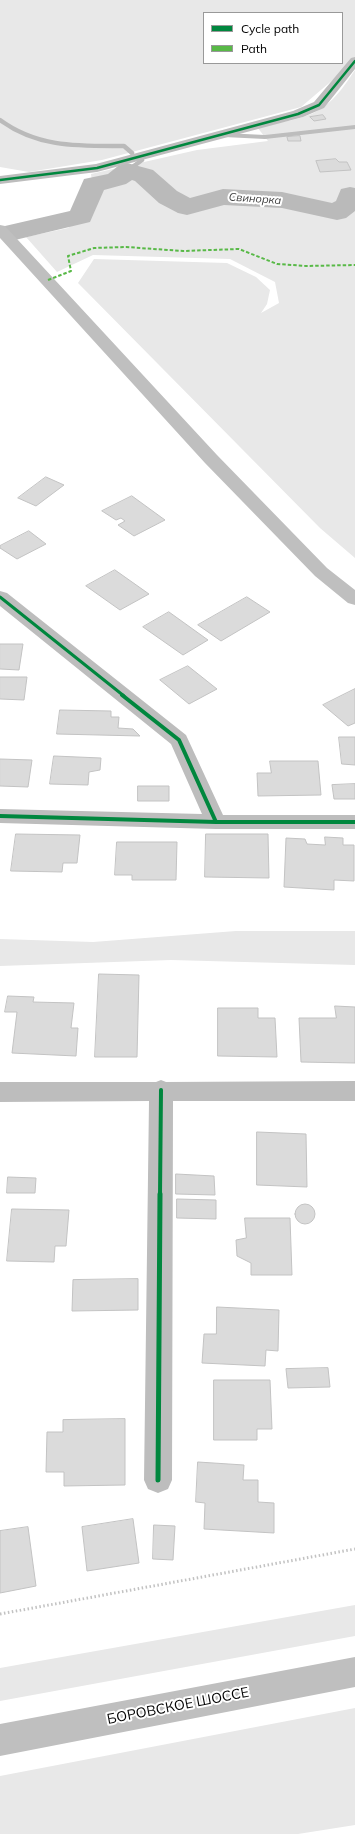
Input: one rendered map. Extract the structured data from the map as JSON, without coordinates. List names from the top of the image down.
{
  "streets": {
    "main road": ["БОРОВСКОЕ ШОССЕ"]
  },
  "water": ["Свинорка"],
  "legend": ["Cycle path", "Path"]
}
